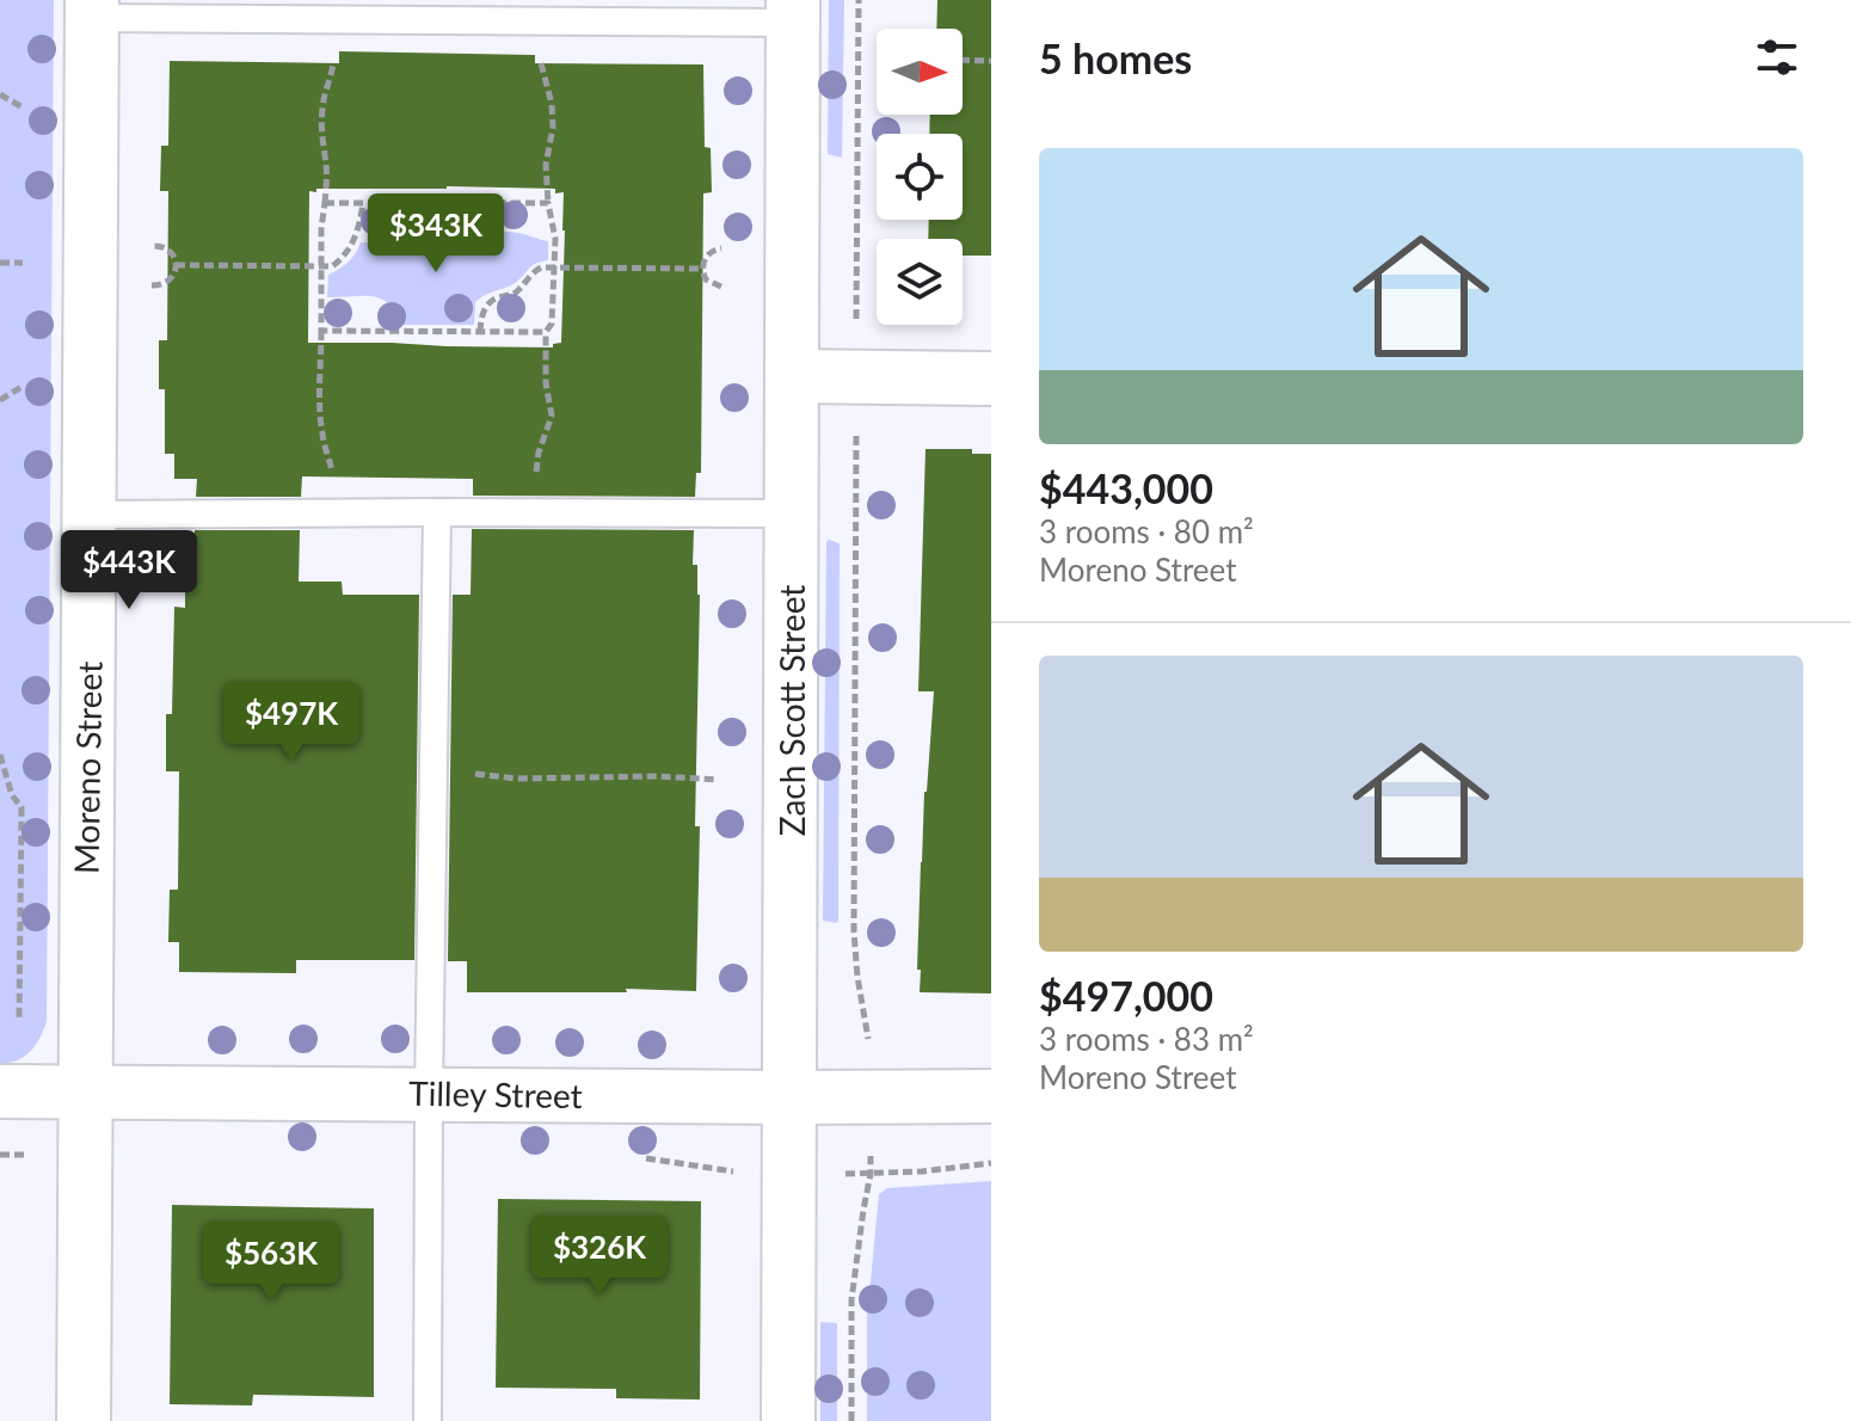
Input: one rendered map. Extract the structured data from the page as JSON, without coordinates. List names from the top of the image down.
{
  "streets": {
    "street": ["Zach Scott Street", "Moreno Street", "Tilley Street"]
  },
  "crossings": [
    ["Zach Scott Street", "Tilley Street"],
    ["Moreno Street", "Tilley Street"]
  ],
  "north": "right",
  "page": {
    "heading": "5 homes",
    "list": [
      {
        "name": "$443,000",
        "note": "3 rooms · 80 m² · Moreno Street"
      },
      {
        "name": "$497,000",
        "note": "3 rooms · 83 m² · Moreno Street"
      }
    ],
    "price": [
      "$343K",
      "$443K",
      "$497K",
      "$326K",
      "$563K"
    ]
  }
}
